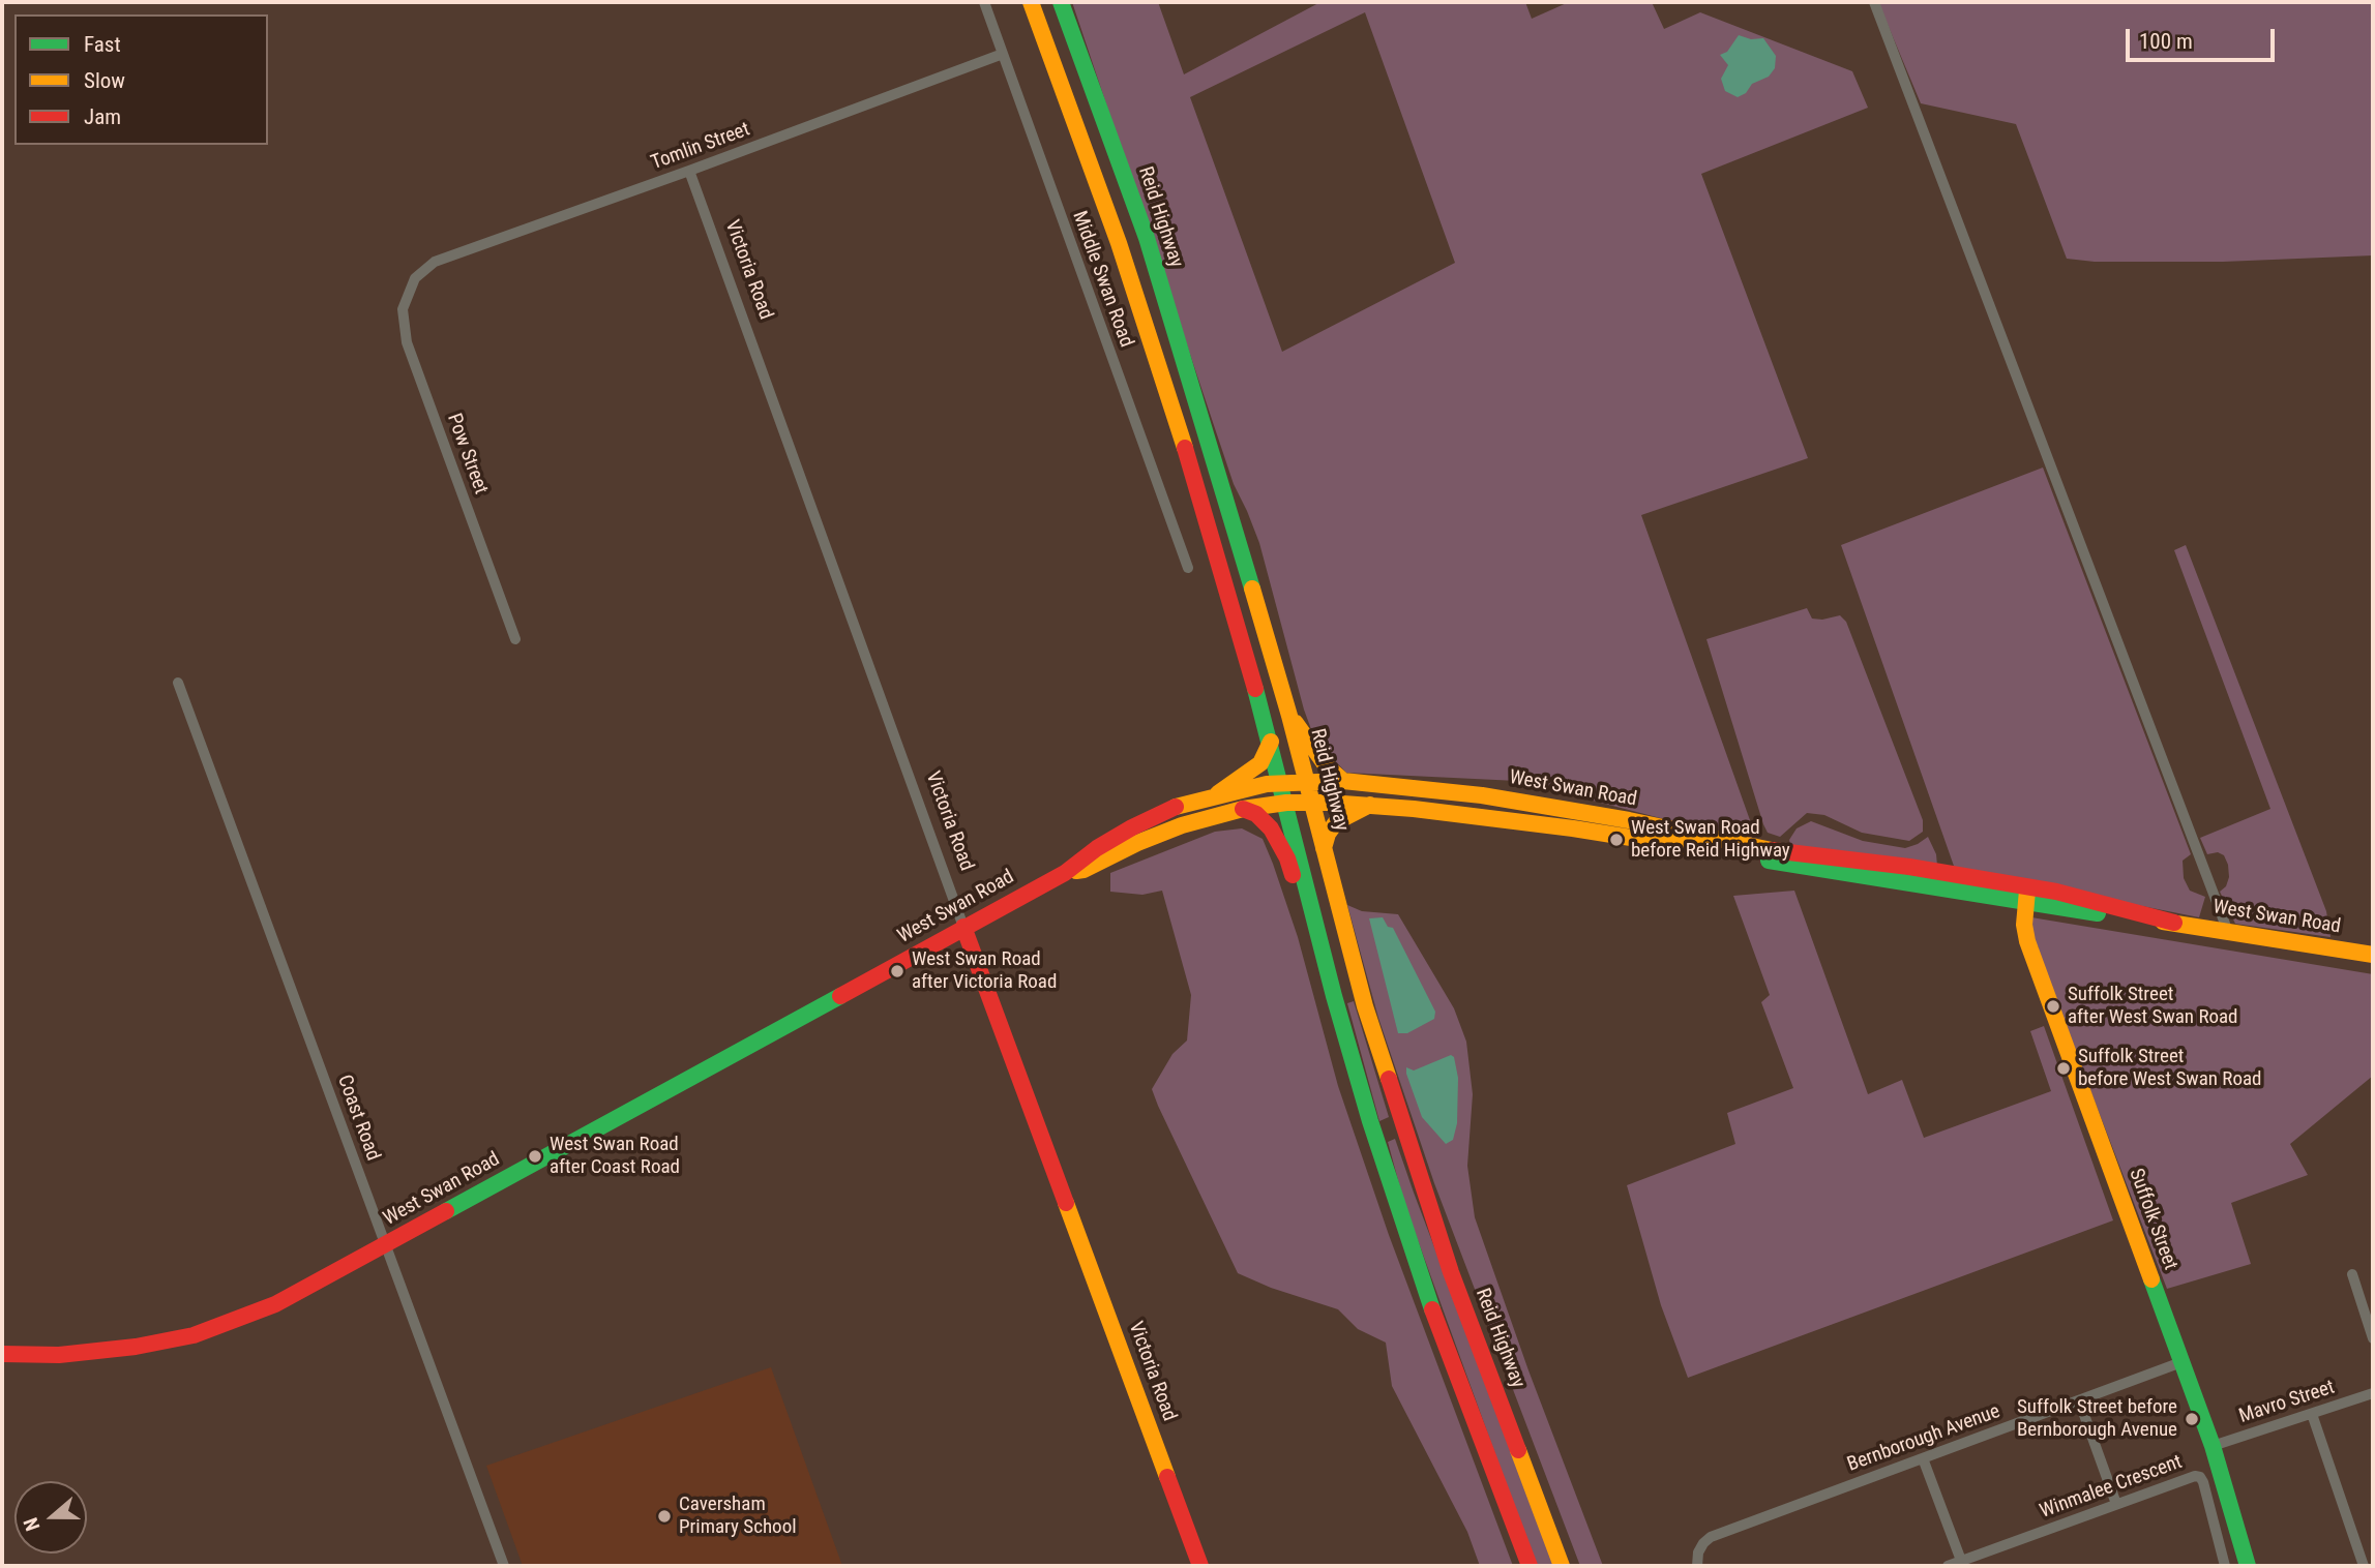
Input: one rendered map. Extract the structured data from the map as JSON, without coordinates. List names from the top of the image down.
{
  "streets": {
    "main road": [
      "Reid Highway",
      "Victoria Road",
      "West Swan Road",
      "Suffolk Street"
    ],
    "street": [
      "Tomlin Street",
      "Middle Swan Road",
      "Pow Street",
      "Coast Road",
      "Mavro Street",
      "Bernborough Avenue",
      "Winmalee Crescent"
    ]
  },
  "crossings": [
    ["Tomlin Street", "Victoria Road"],
    ["Tomlin Street", "Middle Swan Road"],
    ["Tomlin Street", "Pow Street"],
    ["Reid Highway", "West Swan Road"],
    ["Victoria Road", "West Swan Road"],
    ["West Swan Road", "Coast Road"],
    ["West Swan Road", "Suffolk Street"],
    ["Suffolk Street", "Mavro Street"],
    ["Suffolk Street", "Bernborough Avenue"]
  ],
  "places": [
    "West Swan Road before Reid Highway",
    "West Swan Road after Victoria Road",
    "Suffolk Street after West Swan Road",
    "Suffolk Street before West Swan Road",
    "West Swan Road after Coast Road",
    "Suffolk Street before Bernborough Avenue",
    "Caversham Primary School"
  ],
  "legend": ["Fast", "Slow", "Jam"],
  "scale_bar": "100 m",
  "north": "left"
}
